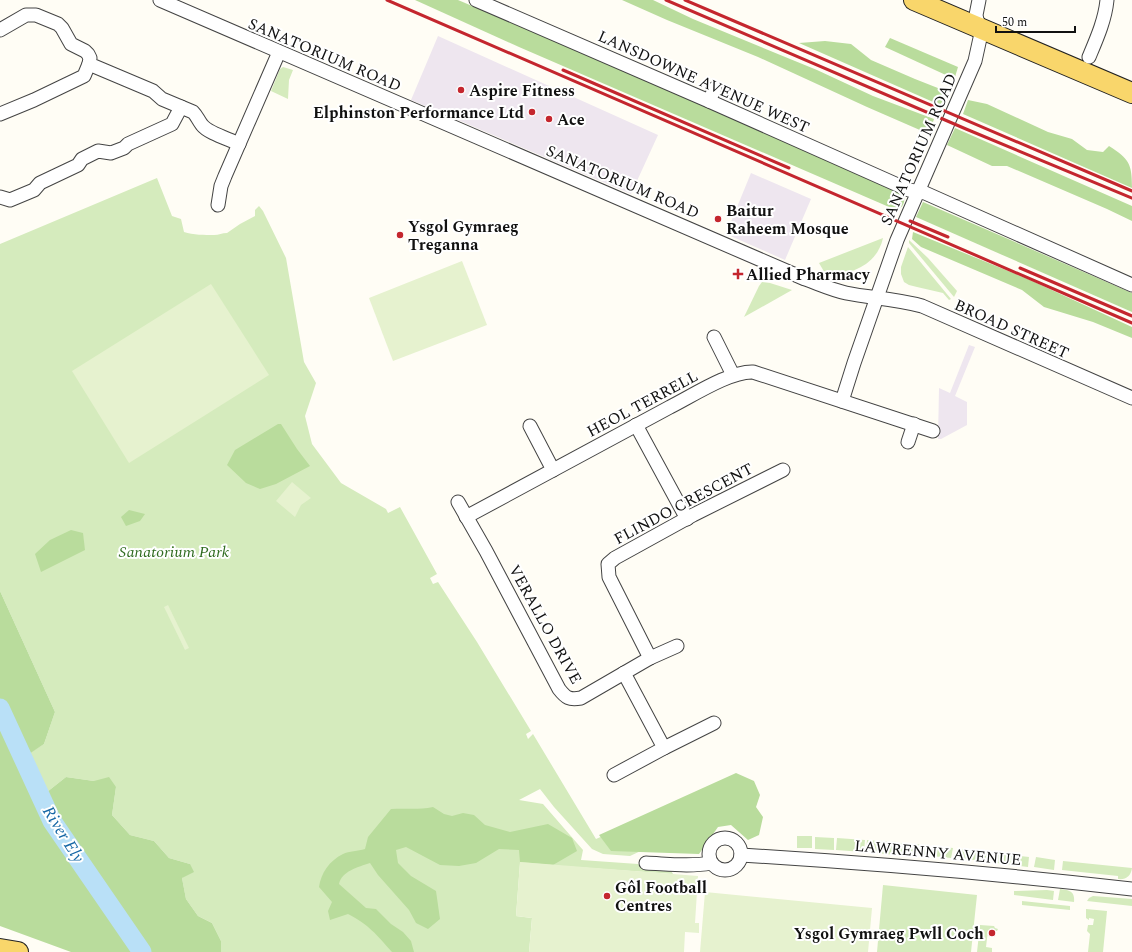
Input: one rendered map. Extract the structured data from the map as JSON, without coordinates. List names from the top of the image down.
{
  "streets": {
    "street": [
      "SANATORIUM ROAD",
      "LANSDOWNE AVENUE WEST",
      "BROAD STREET",
      "HEOL TERRELL",
      "FLINDO CRESCENT",
      "VERALLO DRIVE",
      "LAWRENNY AVENUE"
    ]
  },
  "crossings": [
    ["SANATORIUM ROAD", "LANSDOWNE AVENUE WEST"],
    ["SANATORIUM ROAD", "BROAD STREET"],
    ["HEOL TERRELL", "VERALLO DRIVE"],
    ["FLINDO CRESCENT", "VERALLO DRIVE"]
  ],
  "water": ["River Ely"],
  "parks": ["Sanatorium Park"],
  "places": {
    "other": [
      "Aspire Fitness",
      "Elphinston Performance Ltd",
      "Ace",
      "Baitur Raheem Mosque",
      "Ysgol Gymraeg Treganna",
      "Gôl Football Centres",
      "Ysgol Gymraeg Pwll Coch"
    ],
    "health": ["Allied Pharmacy"]
  },
  "scale_bar": "50 m"
}
